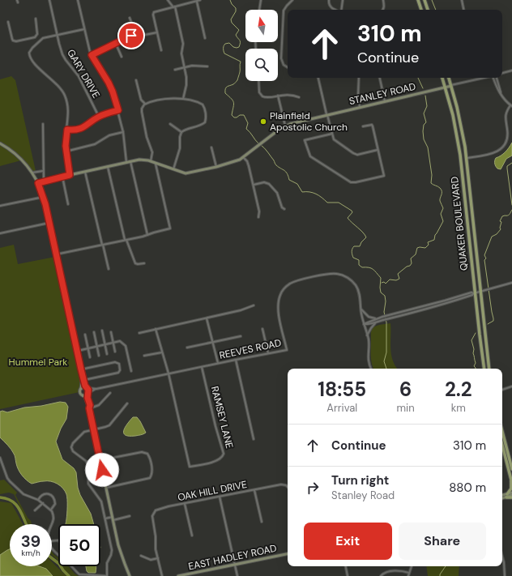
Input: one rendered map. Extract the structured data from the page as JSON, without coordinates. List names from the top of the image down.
{
  "streets": {
    "main road": ["QUAKER BOULEVARD"],
    "street": [
      "GARY DRIVE",
      "STANLEY ROAD",
      "REEVES ROAD",
      "RAMSEY LANE",
      "OAK HILL DRIVE",
      "EAST HADLEY ROAD"
    ]
  },
  "crossings": [
    ["STANLEY ROAD", "QUAKER BOULEVARD"],
    ["REEVES ROAD", "RAMSEY LANE"]
  ],
  "parks": ["Hummel Park"],
  "places": ["Plainfield Apostolic Church"],
  "north": "top",
  "page": {
    "turn": ["310 m", "Continue"],
    "eta": [
      "18:55",
      "Arrival",
      "6",
      "min",
      "2.2",
      "km"
    ],
    "list": [
      {
        "name": "Continue",
        "value": "310 m"
      },
      {
        "name": "Turn right",
        "note": "Stanley Road",
        "value": "880 m"
      }
    ],
    "buttons": ["Exit", "Share"],
    "speed": "39 km/h",
    "limit": "50"
  }
}
